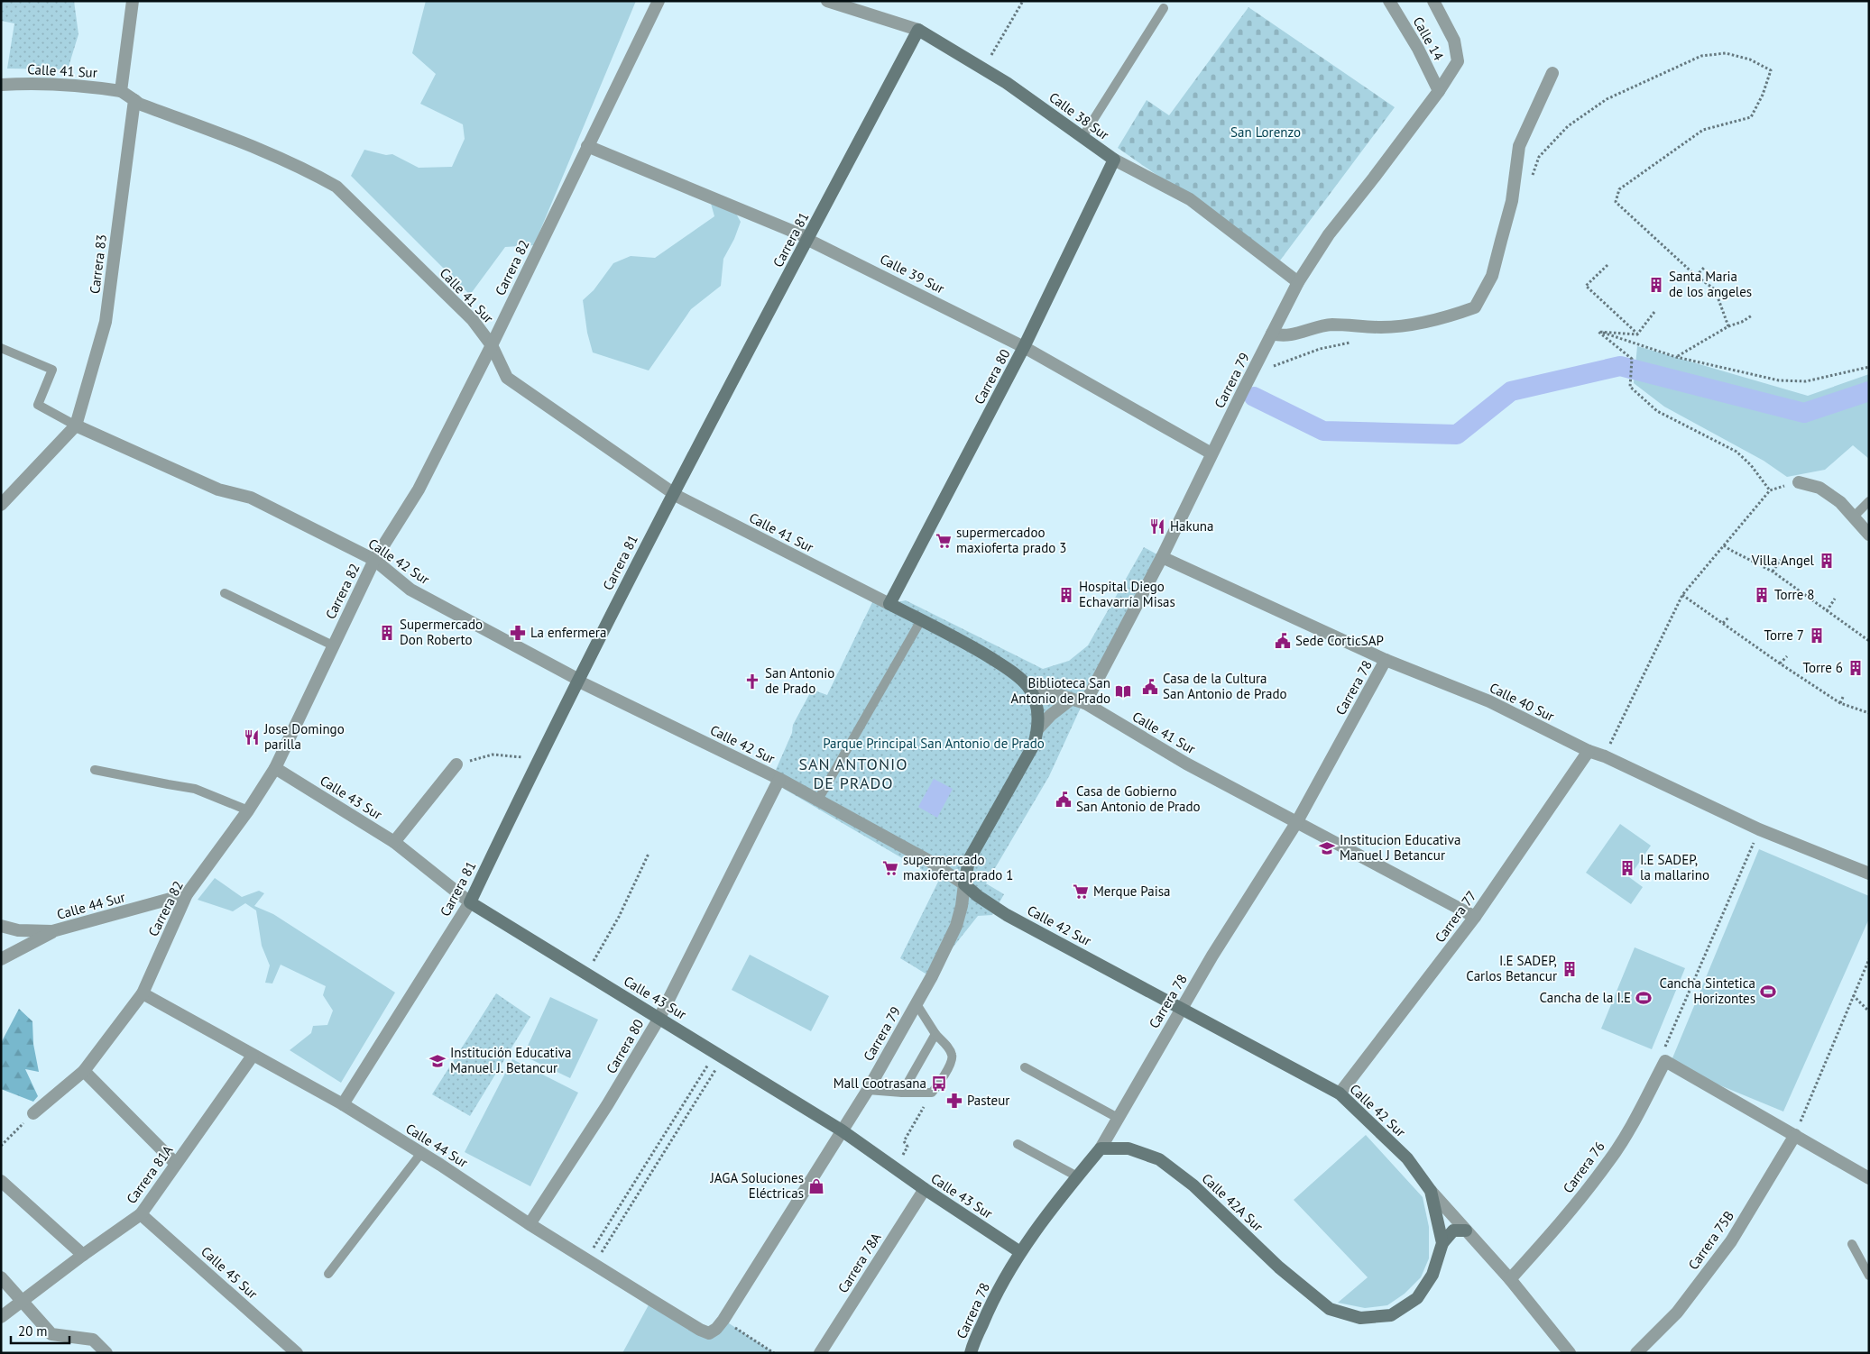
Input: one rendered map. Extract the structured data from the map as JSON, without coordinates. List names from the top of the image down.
{
  "streets": {
    "main road": [
      "Calle 41 Sur",
      "Calle 38 Sur",
      "Carrera 81",
      "Carrera 80",
      "Carrera 79",
      "Calle 42 Sur",
      "Carrera 78",
      "Calle 43 Sur",
      "Calle 42A Sur"
    ],
    "street": [
      "Calle 14",
      "Carrera 83",
      "Carrera 82",
      "Calle 39 Sur",
      "Calle 40 Sur",
      "Calle 44 Sur",
      "Carrera 77",
      "Carrera 76",
      "Carrera 81A",
      "Carrera 75B",
      "Carrera 78A",
      "Calle 45 Sur"
    ]
  },
  "crossings": [
    ["Calle 14", "Carrera 79"],
    ["Calle 41 Sur", "Carrera 81"],
    ["Calle 41 Sur", "Carrera 83"],
    ["Calle 41 Sur", "Carrera 82"],
    ["Calle 41 Sur", "Carrera 80"],
    ["Calle 41 Sur", "Carrera 79"],
    ["Calle 41 Sur", "Carrera 78"],
    ["Calle 41 Sur", "Carrera 77"],
    ["Calle 38 Sur", "Carrera 81"],
    ["Calle 38 Sur", "Carrera 80"],
    ["Calle 38 Sur", "Carrera 79"],
    ["Carrera 81", "Calle 39 Sur"],
    ["Carrera 81", "Calle 42 Sur"],
    ["Carrera 81", "Calle 43 Sur"],
    ["Carrera 81", "Calle 44 Sur"],
    ["Carrera 83", "Calle 42 Sur"],
    ["Carrera 82", "Calle 39 Sur"],
    ["Carrera 82", "Calle 42 Sur"],
    ["Carrera 82", "Calle 43 Sur"],
    ["Carrera 82", "Calle 44 Sur"],
    ["Calle 39 Sur", "Carrera 80"],
    ["Calle 39 Sur", "Carrera 79"],
    ["Carrera 80", "Calle 42 Sur"],
    ["Carrera 80", "Calle 43 Sur"],
    ["Carrera 80", "Calle 44 Sur"],
    ["Carrera 79", "Calle 42 Sur"],
    ["Carrera 79", "Calle 40 Sur"],
    ["Carrera 79", "Calle 43 Sur"],
    ["Carrera 79", "Calle 44 Sur"],
    ["Calle 42 Sur", "Carrera 78"],
    ["Calle 42 Sur", "Carrera 77"],
    ["Calle 42 Sur", "Carrera 76"],
    ["Carrera 78", "Calle 40 Sur"],
    ["Carrera 78", "Calle 43 Sur"],
    ["Carrera 78", "Calle 42A Sur"],
    ["Calle 40 Sur", "Carrera 77"],
    ["Calle 43 Sur", "Carrera 78A"],
    ["Calle 44 Sur", "Carrera 81A"],
    ["Carrera 81A", "Calle 45 Sur"]
  ],
  "districts": ["SAN ANTONIO DE PRADO"],
  "parks": ["San Lorenzo", "Parque Principal San Antonio de Prado"],
  "places": {
    "building": [
      "Santa Maria de los angeles",
      "Villa Angel",
      "Hospital Diego Echavarría Misas",
      "Torre 8",
      "Supermercado Don Roberto",
      "Torre 7",
      "Torre 6",
      "I.E SADEP, la mallarino",
      "I.E SADEP, Carlos Betancur"
    ],
    "restaurant": ["Hakuna", "Jose Domingo parilla"],
    "supermarket": ["supermercadoo maxioferta prado 3", "supermercado maxioferta prado 1", "Merque Paisa"],
    "pharmacy": ["La enfermera", "Pasteur"],
    "public building": ["Sede CorticSAP", "Casa de la Cultura San Antonio de Prado", "Casa de Gobierno San Antonio de Prado"],
    "church": ["San Antonio de Prado"],
    "library": ["Biblioteca San Antonio de Prado"],
    "school or university": ["Institucion Educativa Manuel J Betancur", "Institución Educativa Manuel J. Betancur"],
    "sports": ["Cancha Sintetica Horizontes", "Cancha de la I.E"],
    "bus stop": ["Mall Cootrasana"],
    "shop": ["JAGA Soluciones Eléctricas"]
  },
  "scale_bar": "20 m"
}
